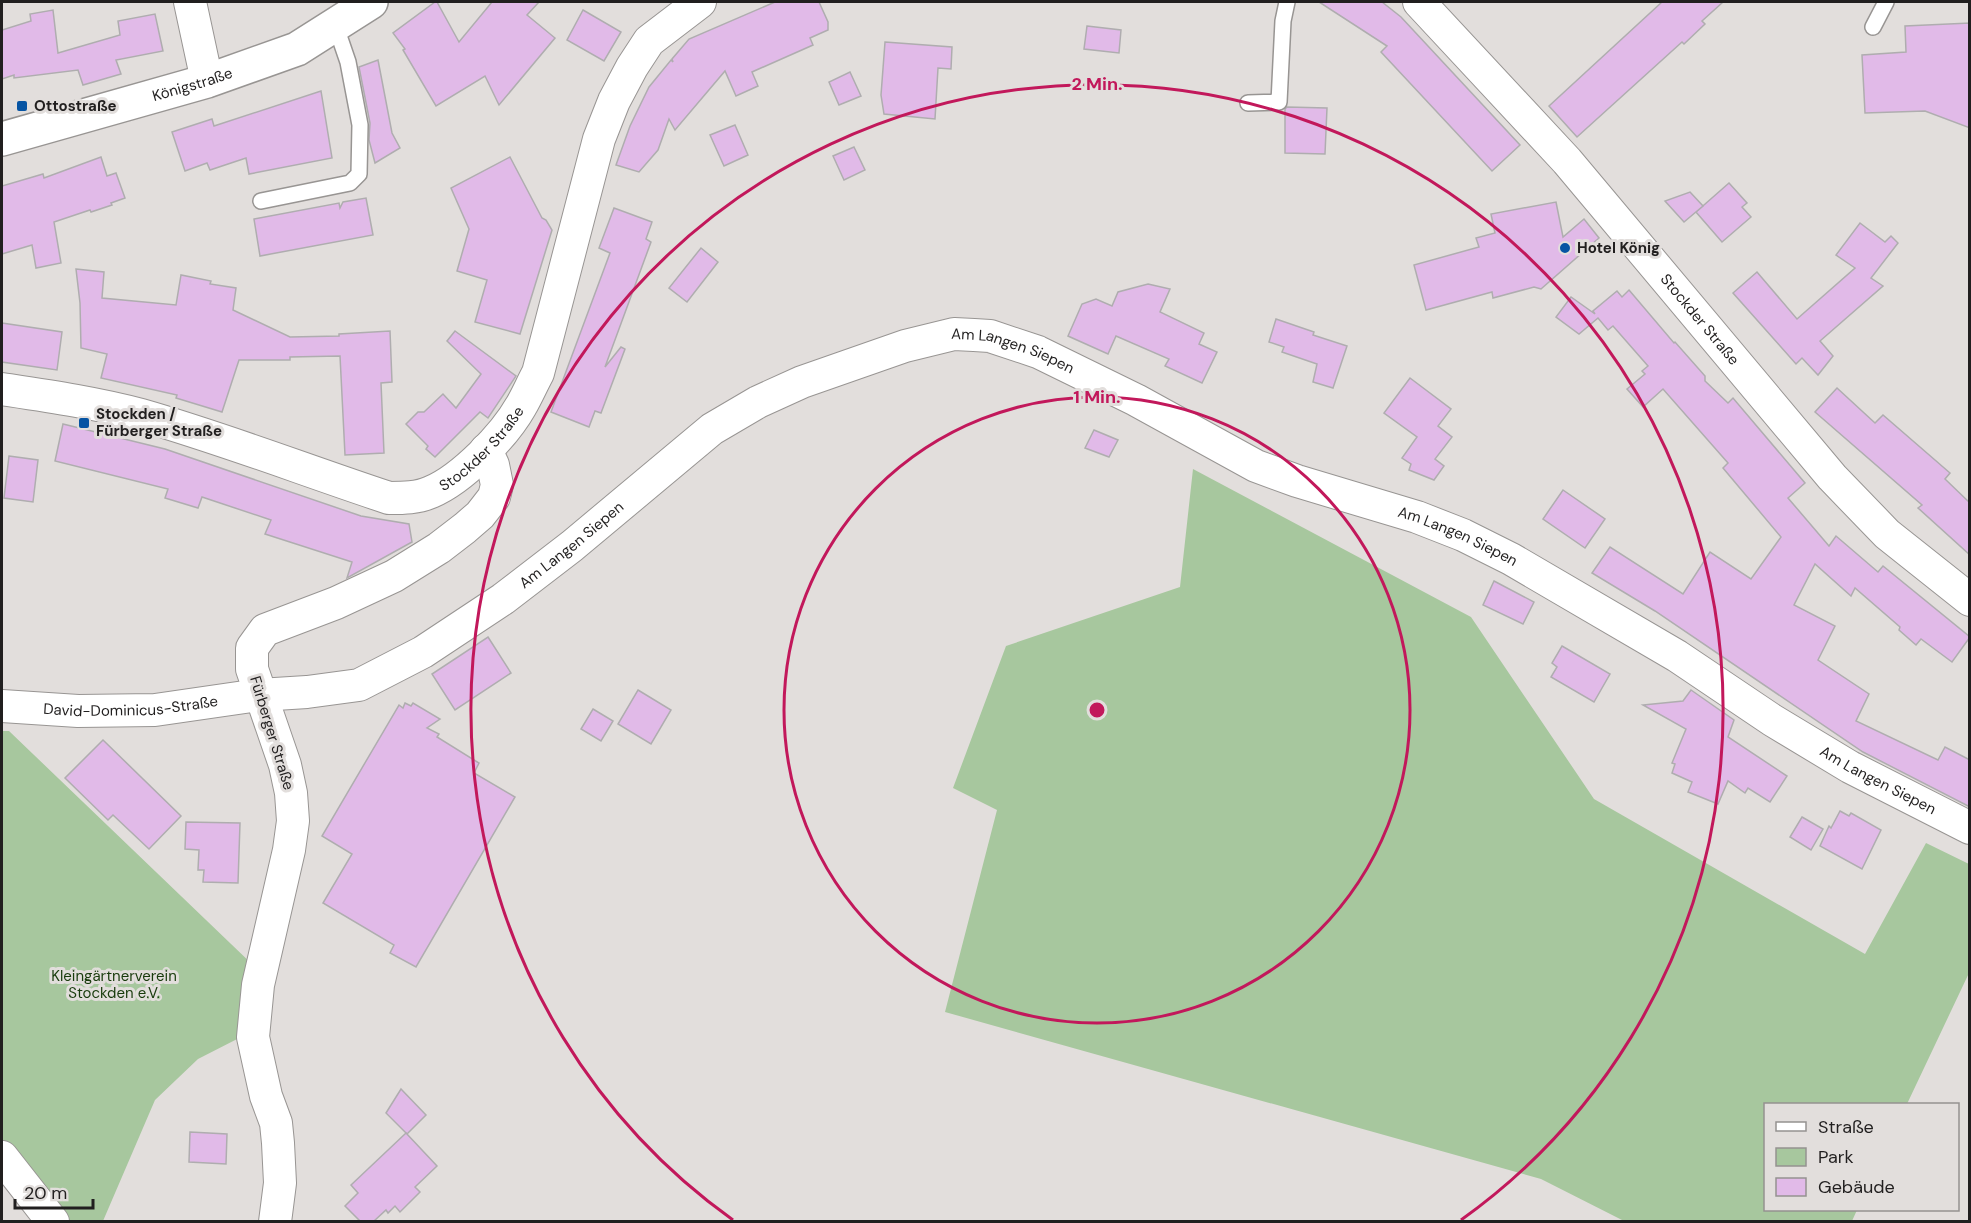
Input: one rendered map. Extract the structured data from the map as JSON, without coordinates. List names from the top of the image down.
{
  "streets": {
    "main road": ["Königstraße"],
    "street": [
      "Stockder Straße",
      "Am Langen Siepen",
      "David-Dominicus-Straße",
      "Fürberger Straße"
    ]
  },
  "crossings": [
    ["Stockder Straße", "Fürberger Straße"],
    ["Am Langen Siepen", "David-Dominicus-Straße"],
    ["Am Langen Siepen", "Fürberger Straße"],
    ["David-Dominicus-Straße", "Fürberger Straße"]
  ],
  "parks": ["Kleingärtnerverein Stockden e.V."],
  "places": {
    "transit": ["Ottostraße", "Stockden / Fürberger Straße"],
    "other": ["Hotel König"]
  },
  "legend": ["Straße", "Park", "Gebäude"],
  "scale_bar": "20 m",
  "rings": ["2 Min.", "1 Min."]
}
